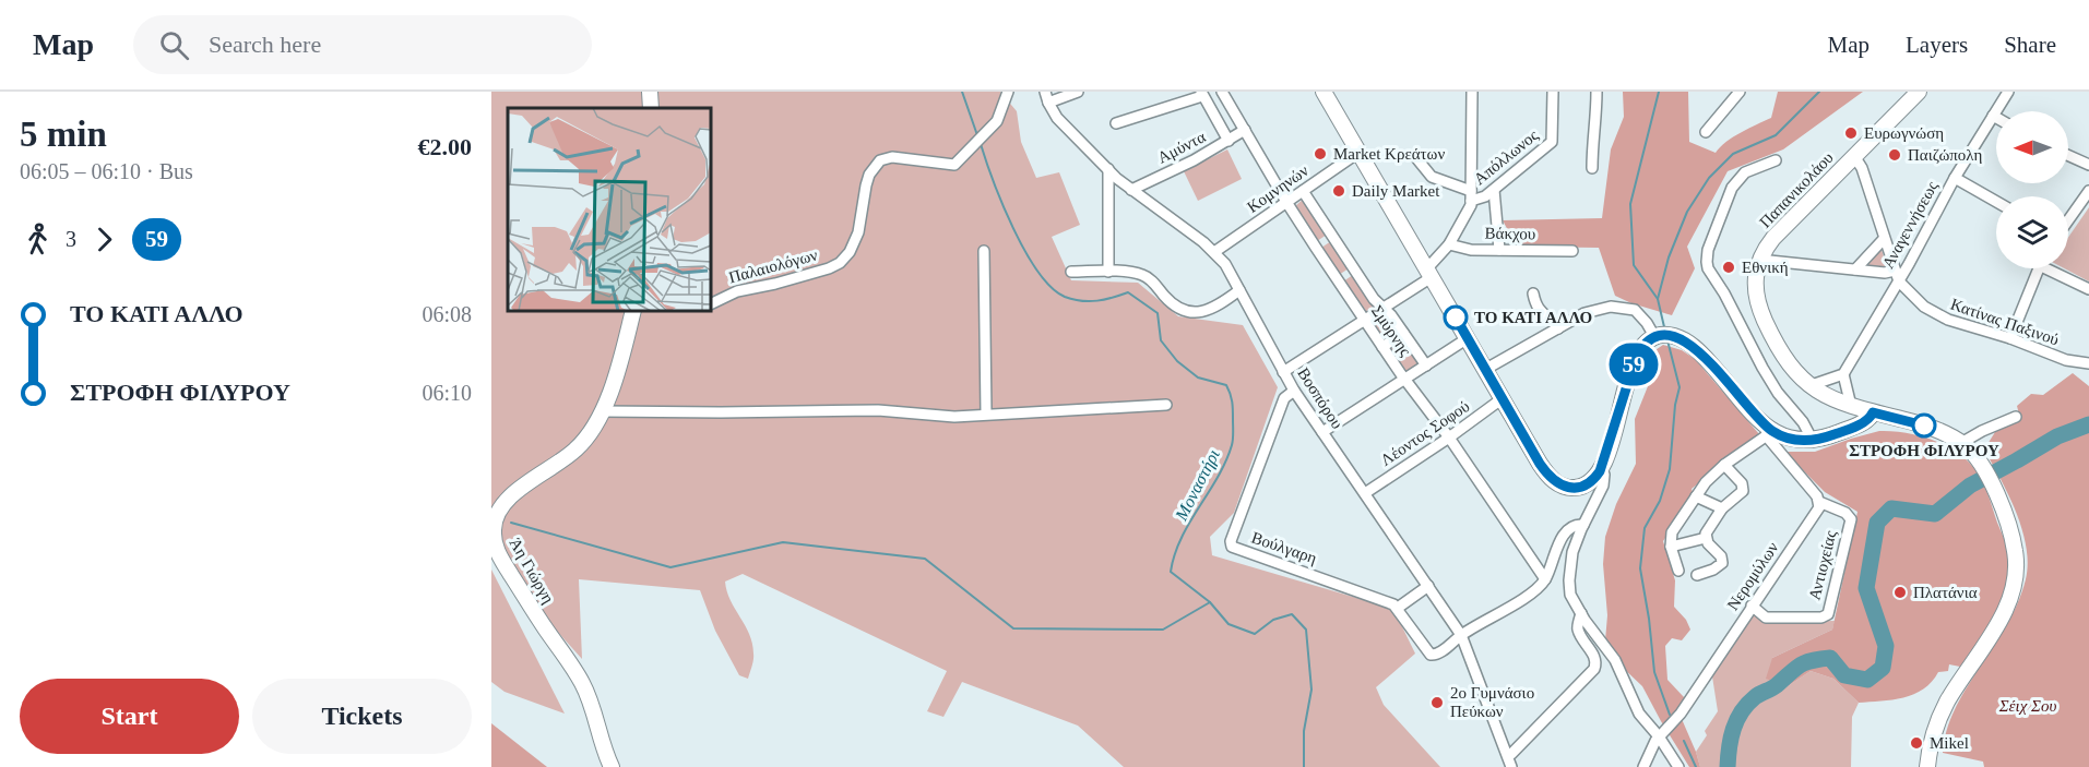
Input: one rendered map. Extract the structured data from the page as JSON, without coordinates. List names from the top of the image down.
{
  "streets": {
    "main road": ["Παπανικολάου", "Άη Γιώργη"],
    "street": [
      "Αμύντα",
      "Απόλλωνος",
      "Κομνηνών",
      "Αναγεννήσεως",
      "Βάκχου",
      "Παλαιολόγων",
      "Κατίνας Παξινού",
      "Σμύρνης",
      "Βοσπόρου",
      "Λέοντος Σοφού",
      "Βούλγαρη",
      "Αντιοχείας",
      "Νερομύλων"
    ]
  },
  "crossings": [
    ["Αμύντα", "Σμύρνης"],
    ["Αμύντα", "Βοσπόρου"],
    ["Κομνηνών", "Σμύρνης"],
    ["Κομνηνών", "Βοσπόρου"],
    ["Παπανικολάου", "Κατίνας Παξινού"],
    ["Αναγεννήσεως", "Κατίνας Παξινού"],
    ["Σμύρνης", "Λέοντος Σοφού"],
    ["Βοσπόρου", "Λέοντος Σοφού"],
    ["Βοσπόρου", "Βούλγαρη"],
    ["Αντιοχείας", "Νερομύλων"]
  ],
  "water": ["Μοναστήρι"],
  "parks": ["Σέιχ Σου"],
  "places": [
    "Ευρωγνώση",
    "Market Κρεάτων",
    "Παιζώπολη",
    "Daily Market",
    "Εθνική",
    "ΤΟ ΚΑΤΙ ΑΛΛΟ",
    "ΣΤΡΟΦΗ ΦΙΛΥΡΟΥ",
    "Πλατάνια",
    "2ο Γυμνάσιο Πεύκων",
    "Mikel"
  ],
  "lines": ["bus line 59"],
  "north": "left",
  "page": {
    "header": "Map",
    "search": "Search here",
    "nav": ["Map", "Layers", "Share"],
    "heading": ["5 min", "06:05 – 06:10 · Bus", "€2.00"],
    "on_map": "59",
    "legs": ["3", "59"],
    "list": [
      {
        "name": "ΤΟ ΚΑΤΙ ΑΛΛΟ",
        "value": "06:08"
      },
      {
        "name": "ΣΤΡΟΦΗ ΦΙΛΥΡΟΥ",
        "value": "06:10"
      }
    ],
    "buttons": ["Start", "Tickets"]
  }
}
